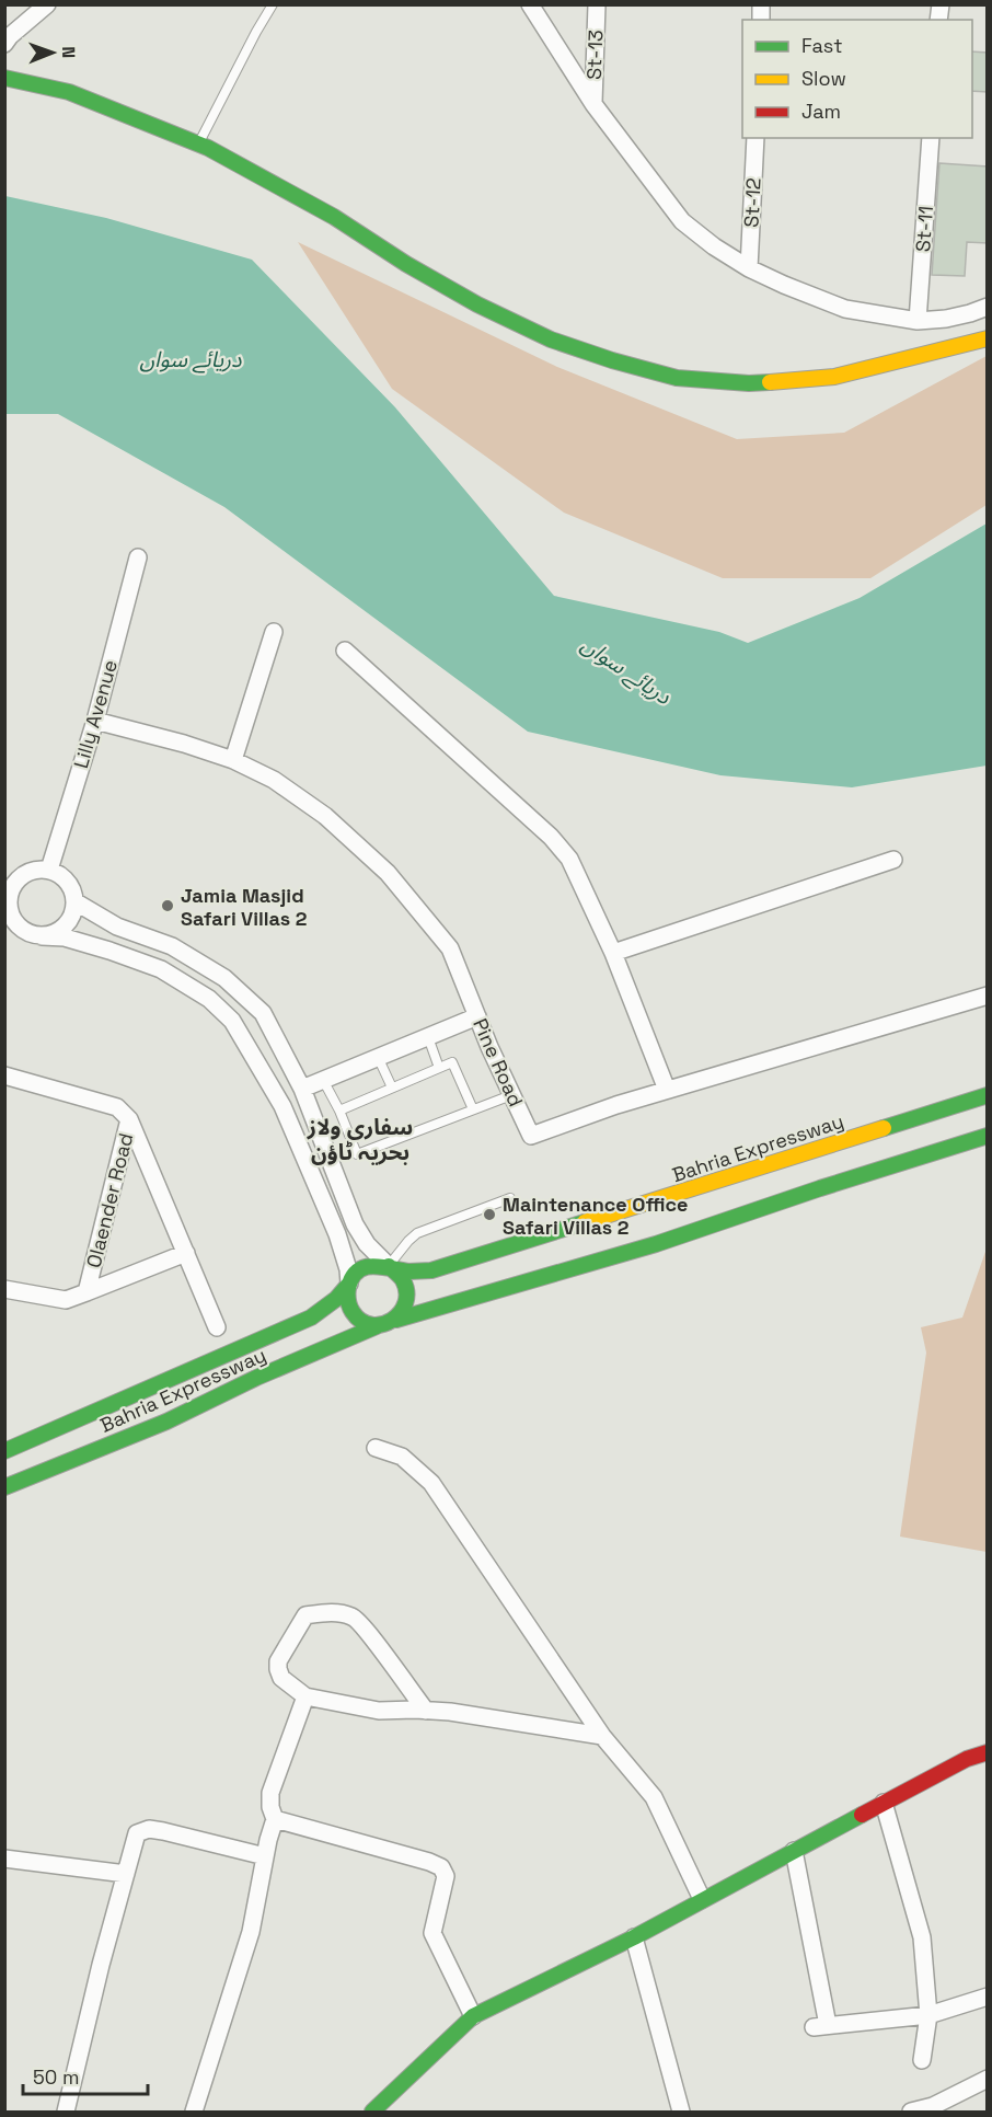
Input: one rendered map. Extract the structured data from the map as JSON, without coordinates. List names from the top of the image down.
{
  "streets": {
    "main road": ["Bahria Expressway"],
    "street": [
      "St-13",
      "St-12",
      "St-11",
      "Lilly Avenue",
      "Pine Road",
      "Olaender Road"
    ]
  },
  "crossings": [
    ["Lilly Avenue", "Pine Road"]
  ],
  "districts": ["سفاری ولاز بحریہ ٹاؤن"],
  "water": ["دریائے سواں"],
  "places": ["Jamia Masjid Safari Villas 2", "Maintenance Office Safari Villas 2"],
  "legend": ["Fast", "Slow", "Jam"],
  "scale_bar": "50 m",
  "north": "right"
}
